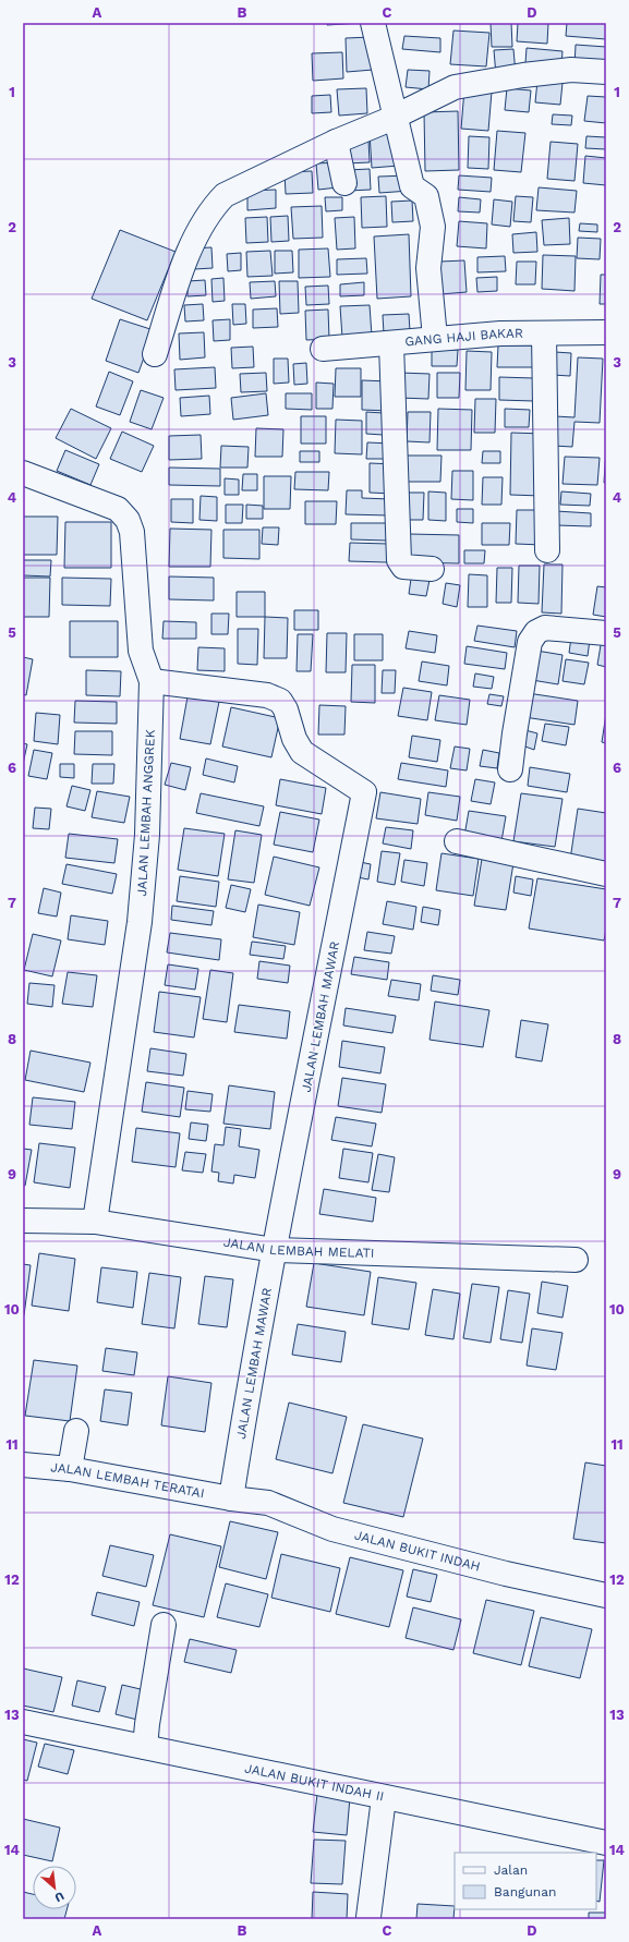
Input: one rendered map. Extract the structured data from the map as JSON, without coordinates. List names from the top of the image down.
{
  "streets": {
    "street": [
      "GANG HAJI BAKAR",
      "JALAN LEMBAH ANGGREK",
      "JALAN LEMBAH MAWAR",
      "JALAN LEMBAH MELATI",
      "JALAN LEMBAH TERATAI",
      "JALAN BUKIT INDAH",
      "JALAN BUKIT INDAH II"
    ]
  },
  "crossings": [
    ["JALAN LEMBAH ANGGREK", "JALAN LEMBAH MAWAR"],
    ["JALAN LEMBAH ANGGREK", "JALAN LEMBAH MELATI"],
    ["JALAN LEMBAH MAWAR", "JALAN LEMBAH MELATI"],
    ["JALAN LEMBAH MAWAR", "JALAN LEMBAH TERATAI"],
    ["JALAN LEMBAH MAWAR", "JALAN BUKIT INDAH"],
    ["JALAN LEMBAH TERATAI", "JALAN BUKIT INDAH"]
  ],
  "legend": ["Jalan", "Bangunan"],
  "north": "bottom right",
  "grid": {
    "columns": [
      "A",
      "B",
      "C",
      "D"
    ],
    "rows": [
      "1",
      "2",
      "3",
      "4",
      "5",
      "6",
      "7",
      "8",
      "9",
      "10",
      "11",
      "12",
      "13",
      "14"
    ]
  }
}
